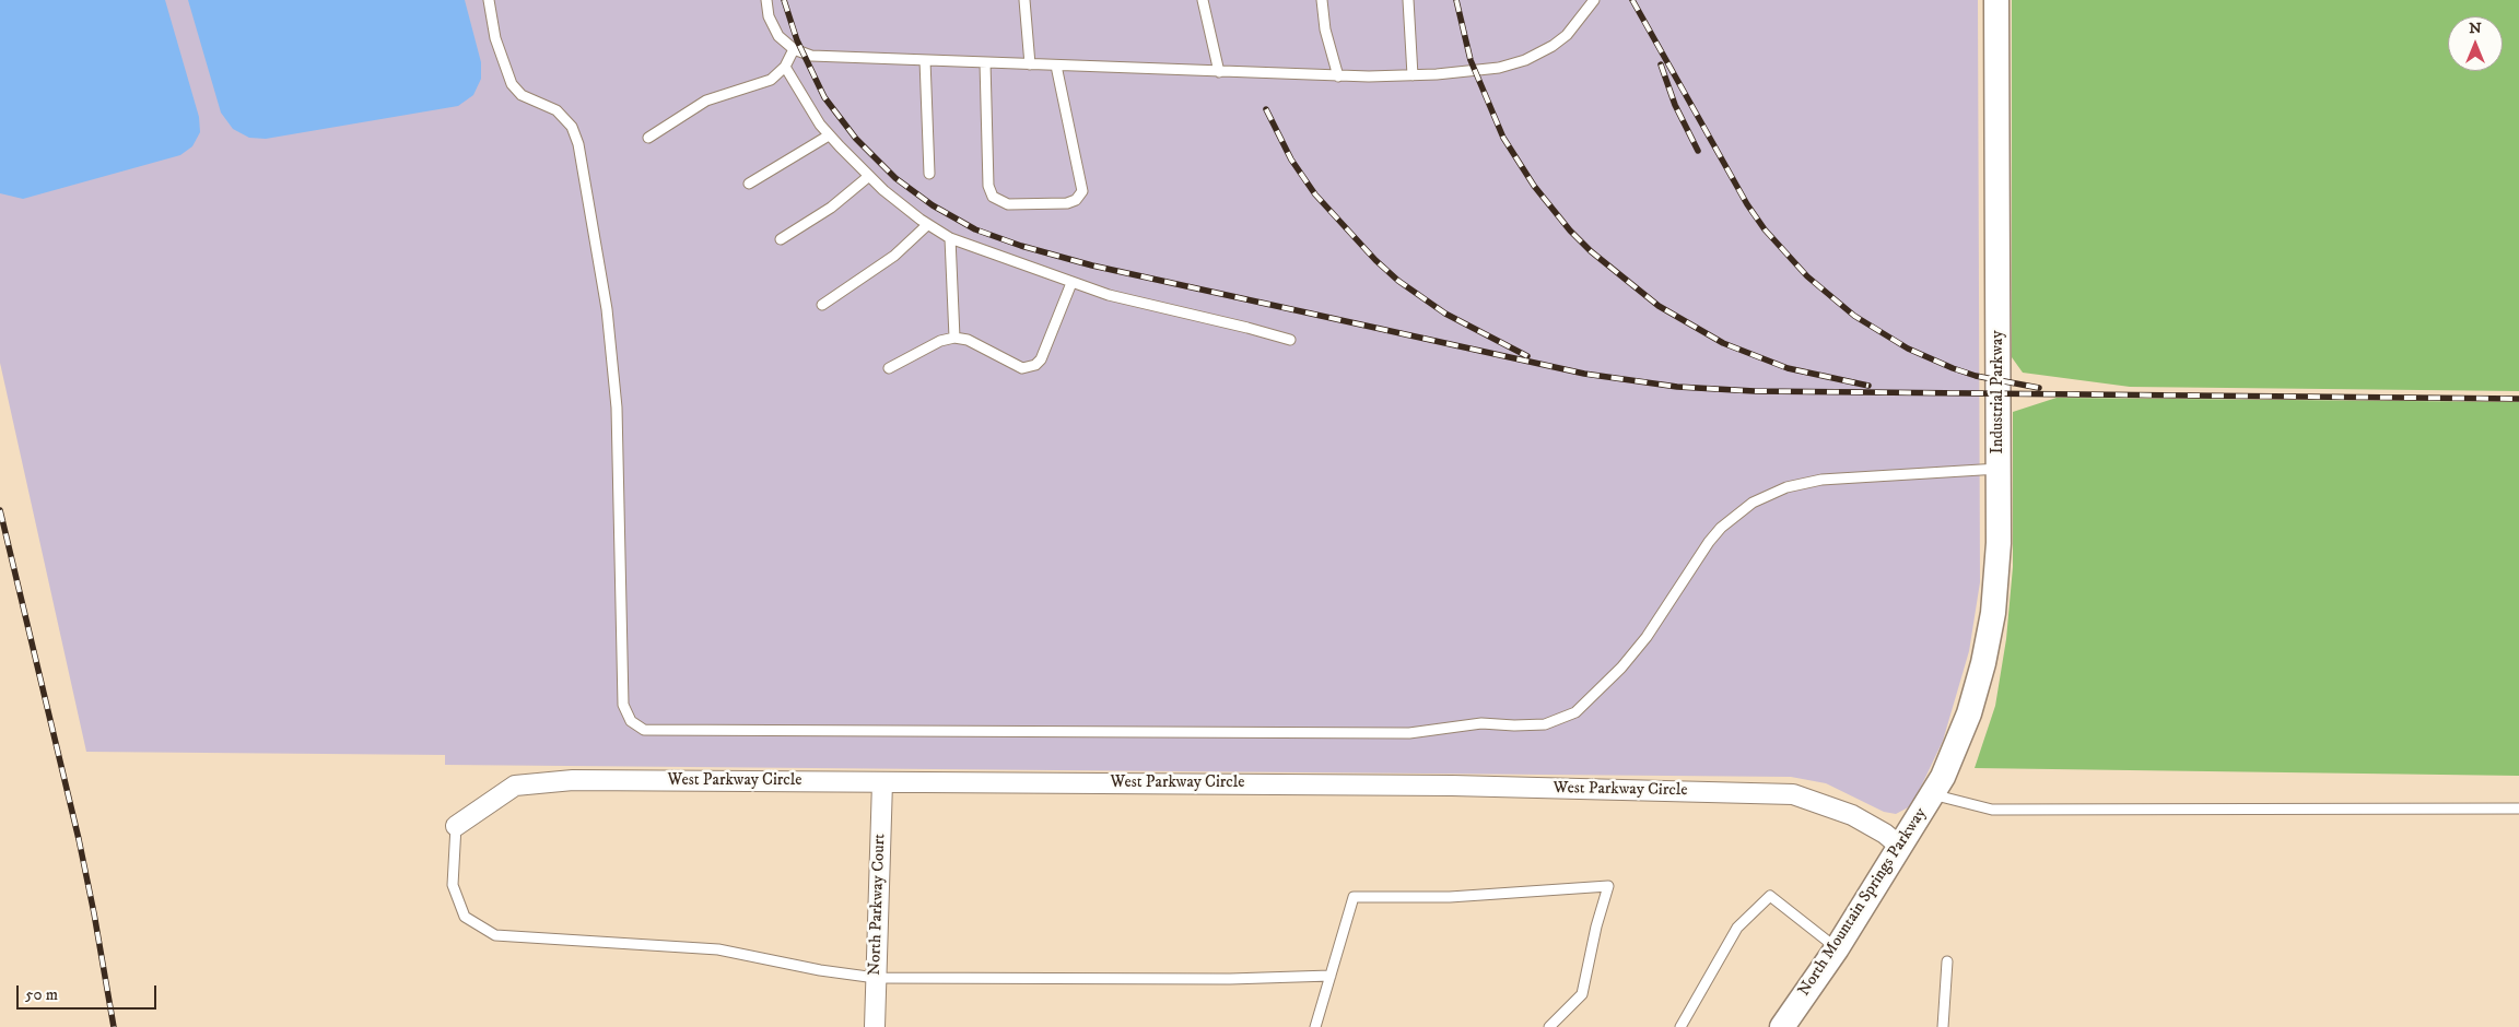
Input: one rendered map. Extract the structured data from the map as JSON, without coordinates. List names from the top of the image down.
{
  "streets": {
    "street": [
      "Industrial Parkway",
      "West Parkway Circle",
      "North Mountain Springs Parkway",
      "North Parkway Court"
    ]
  },
  "crossings": [
    ["Industrial Parkway", "North Mountain Springs Parkway"],
    ["West Parkway Circle", "North Mountain Springs Parkway"],
    ["West Parkway Circle", "North Parkway Court"]
  ],
  "scale_bar": "50 m",
  "north": "top"
}
